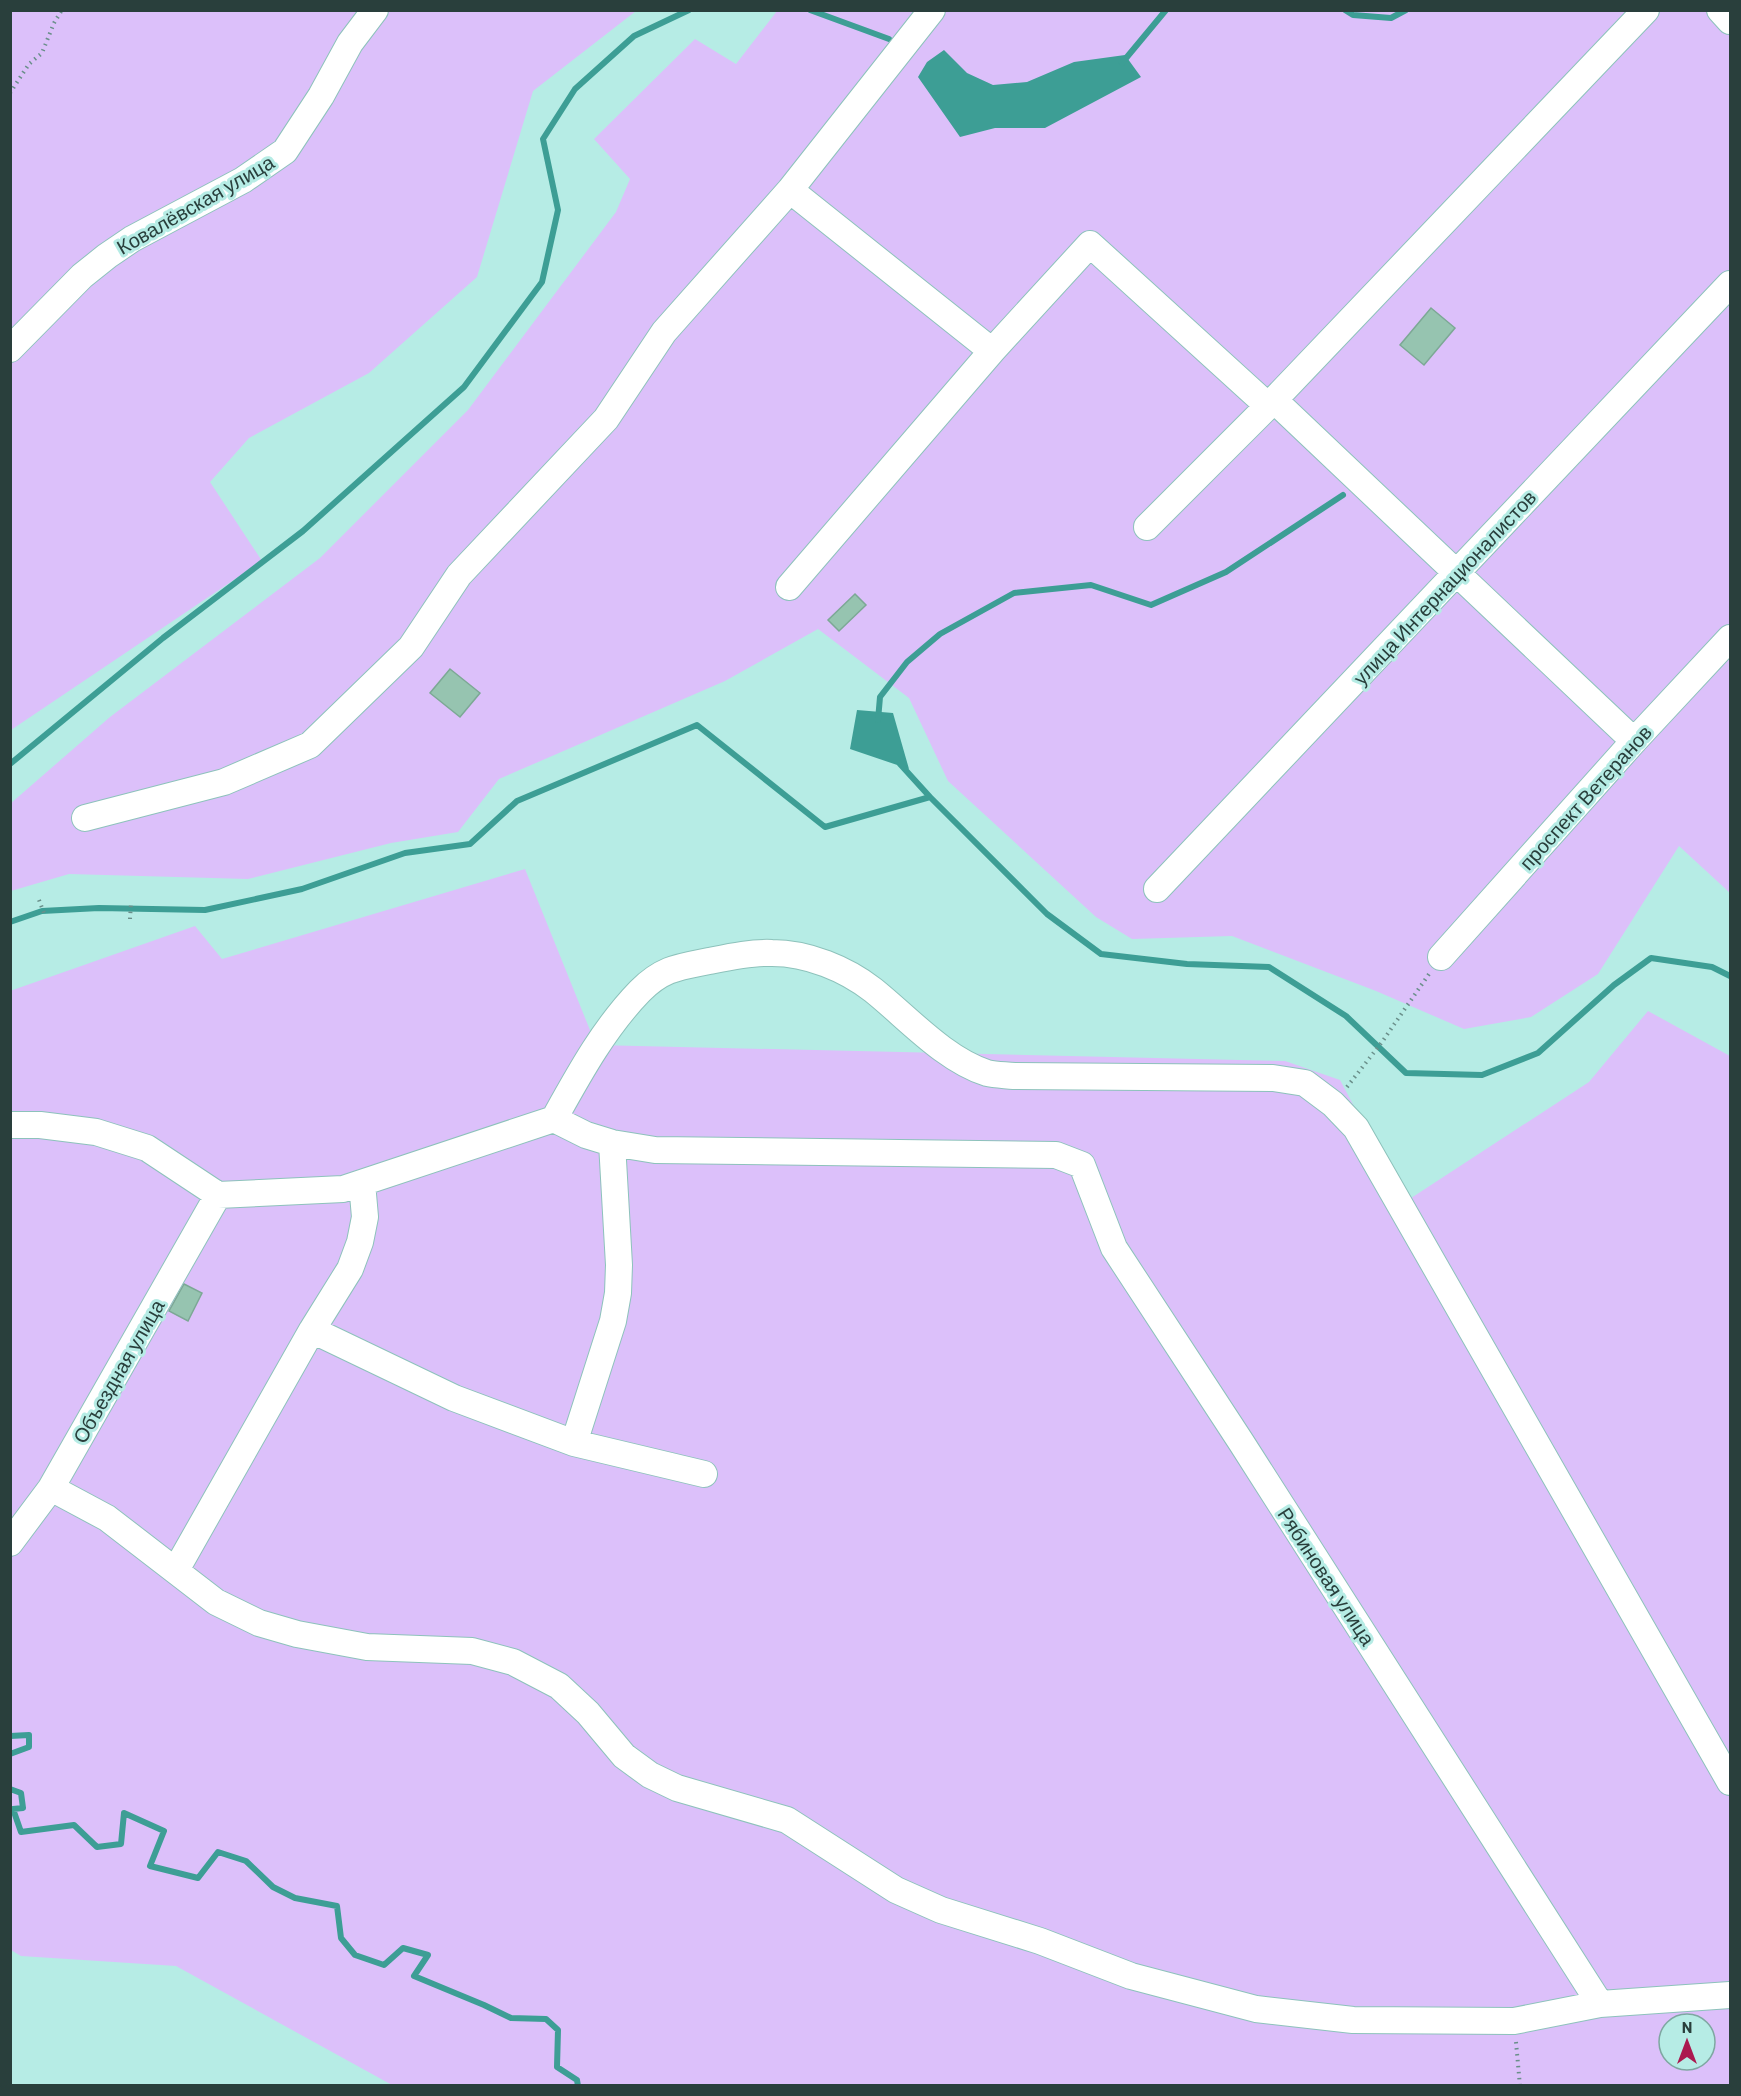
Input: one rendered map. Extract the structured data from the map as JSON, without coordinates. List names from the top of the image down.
{
  "streets": {
    "street": [
      "Ковалёвская улица",
      "улица Интернационалистов",
      "проспект Ветеранов",
      "Объездная улица",
      "Рябиновая улица"
    ]
  },
  "north": "top"
}
